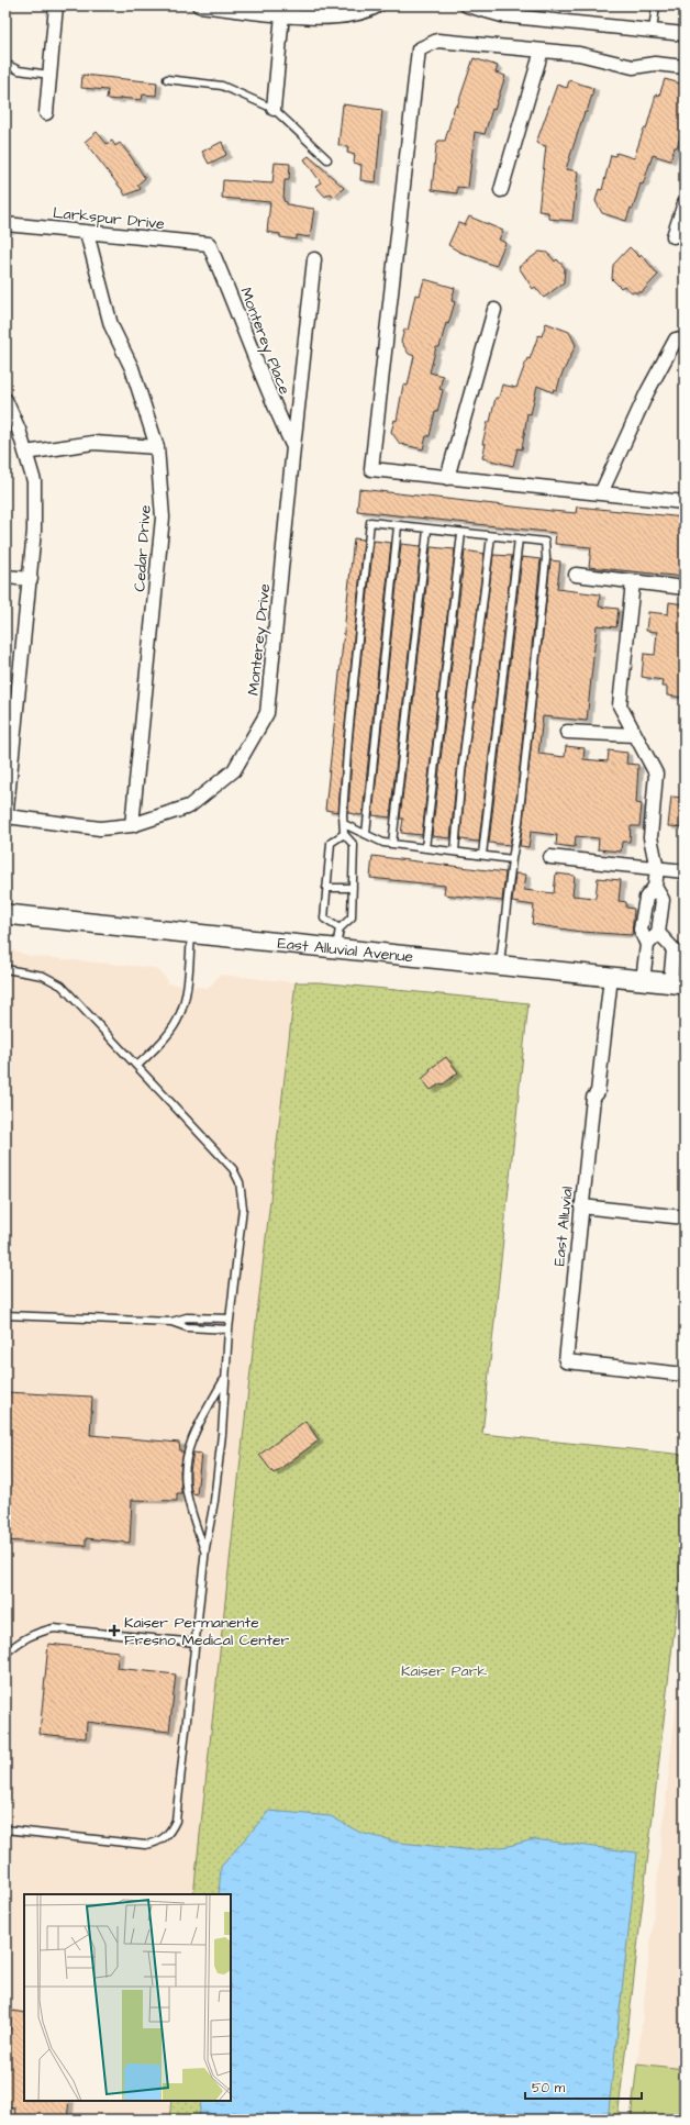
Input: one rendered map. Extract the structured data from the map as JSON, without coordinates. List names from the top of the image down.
{
  "streets": {
    "main road": ["East Alluvial Avenue"],
    "street": [
      "Larkspur Drive",
      "Monterey Place",
      "Cedar Drive",
      "Monterey Drive",
      "East Alluvial"
    ]
  },
  "crossings": [
    ["Larkspur Drive", "Monterey Place"],
    ["Larkspur Drive", "Cedar Drive"],
    ["Monterey Place", "Monterey Drive"],
    ["Cedar Drive", "Monterey Drive"],
    ["East Alluvial Avenue", "East Alluvial"]
  ],
  "parks": ["Kaiser Park"],
  "places": {
    "health": ["Kaiser Permanente Fresno Medical Center"]
  },
  "scale_bar": "50 m"
}
